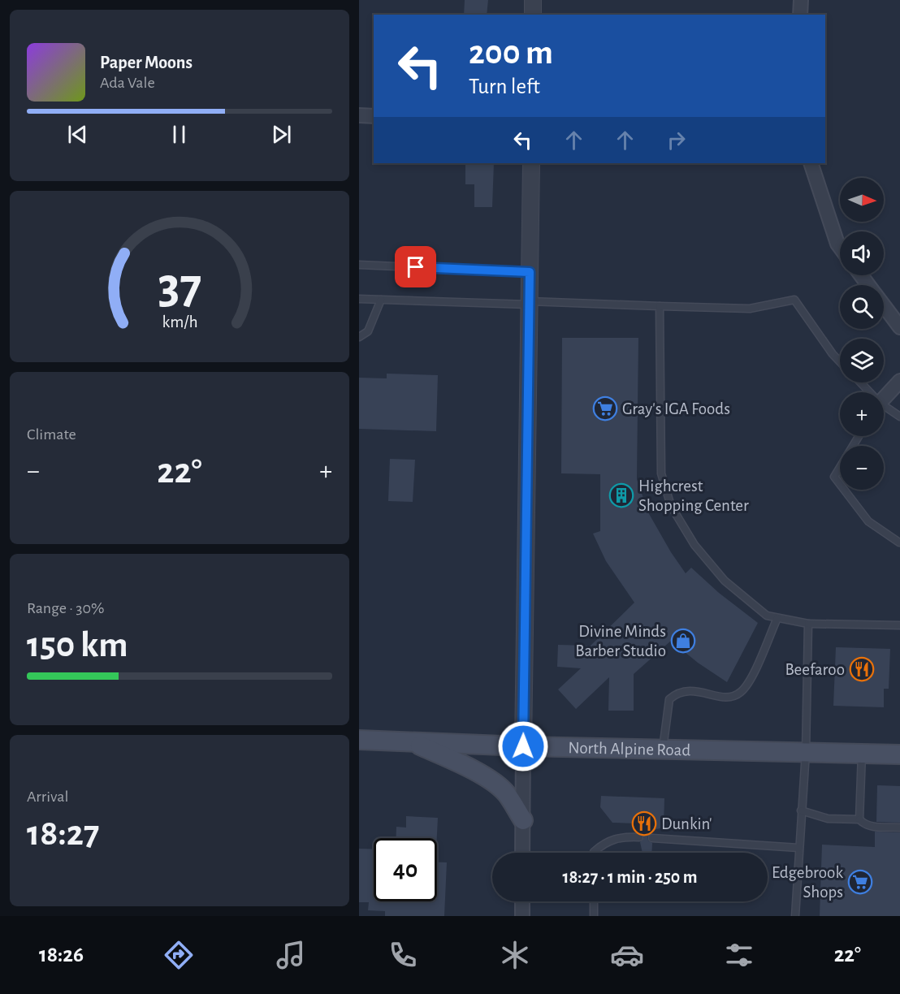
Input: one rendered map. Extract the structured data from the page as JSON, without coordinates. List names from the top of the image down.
{
  "streets": {
    "main road": ["North Alpine Road"]
  },
  "places": {
    "supermarket": ["Gray's IGA Foods", "Edgebrook Shops"],
    "building": ["Highcrest Shopping Center"],
    "shop": ["Divine Minds Barber Studio"],
    "restaurant": ["Beefaroo", "Dunkin'"]
  },
  "north": "right",
  "page": {
    "turn": ["200 m", "Turn left"],
    "song": ["Paper Moons", "Ada Vale"],
    "map_buttons": ["+", "−"],
    "tile": [
      "Climate",
      ["Range · 30%", "150 km"],
      ["Arrival", "18:27"]
    ],
    "heat": ["−", "22°", "+"],
    "limit": "40",
    "trip": "18:27 · 1 min · 250 m",
    "tabs": ["18:26", "22°"],
    "gauge": ["37", "km/h"]
  }
}
